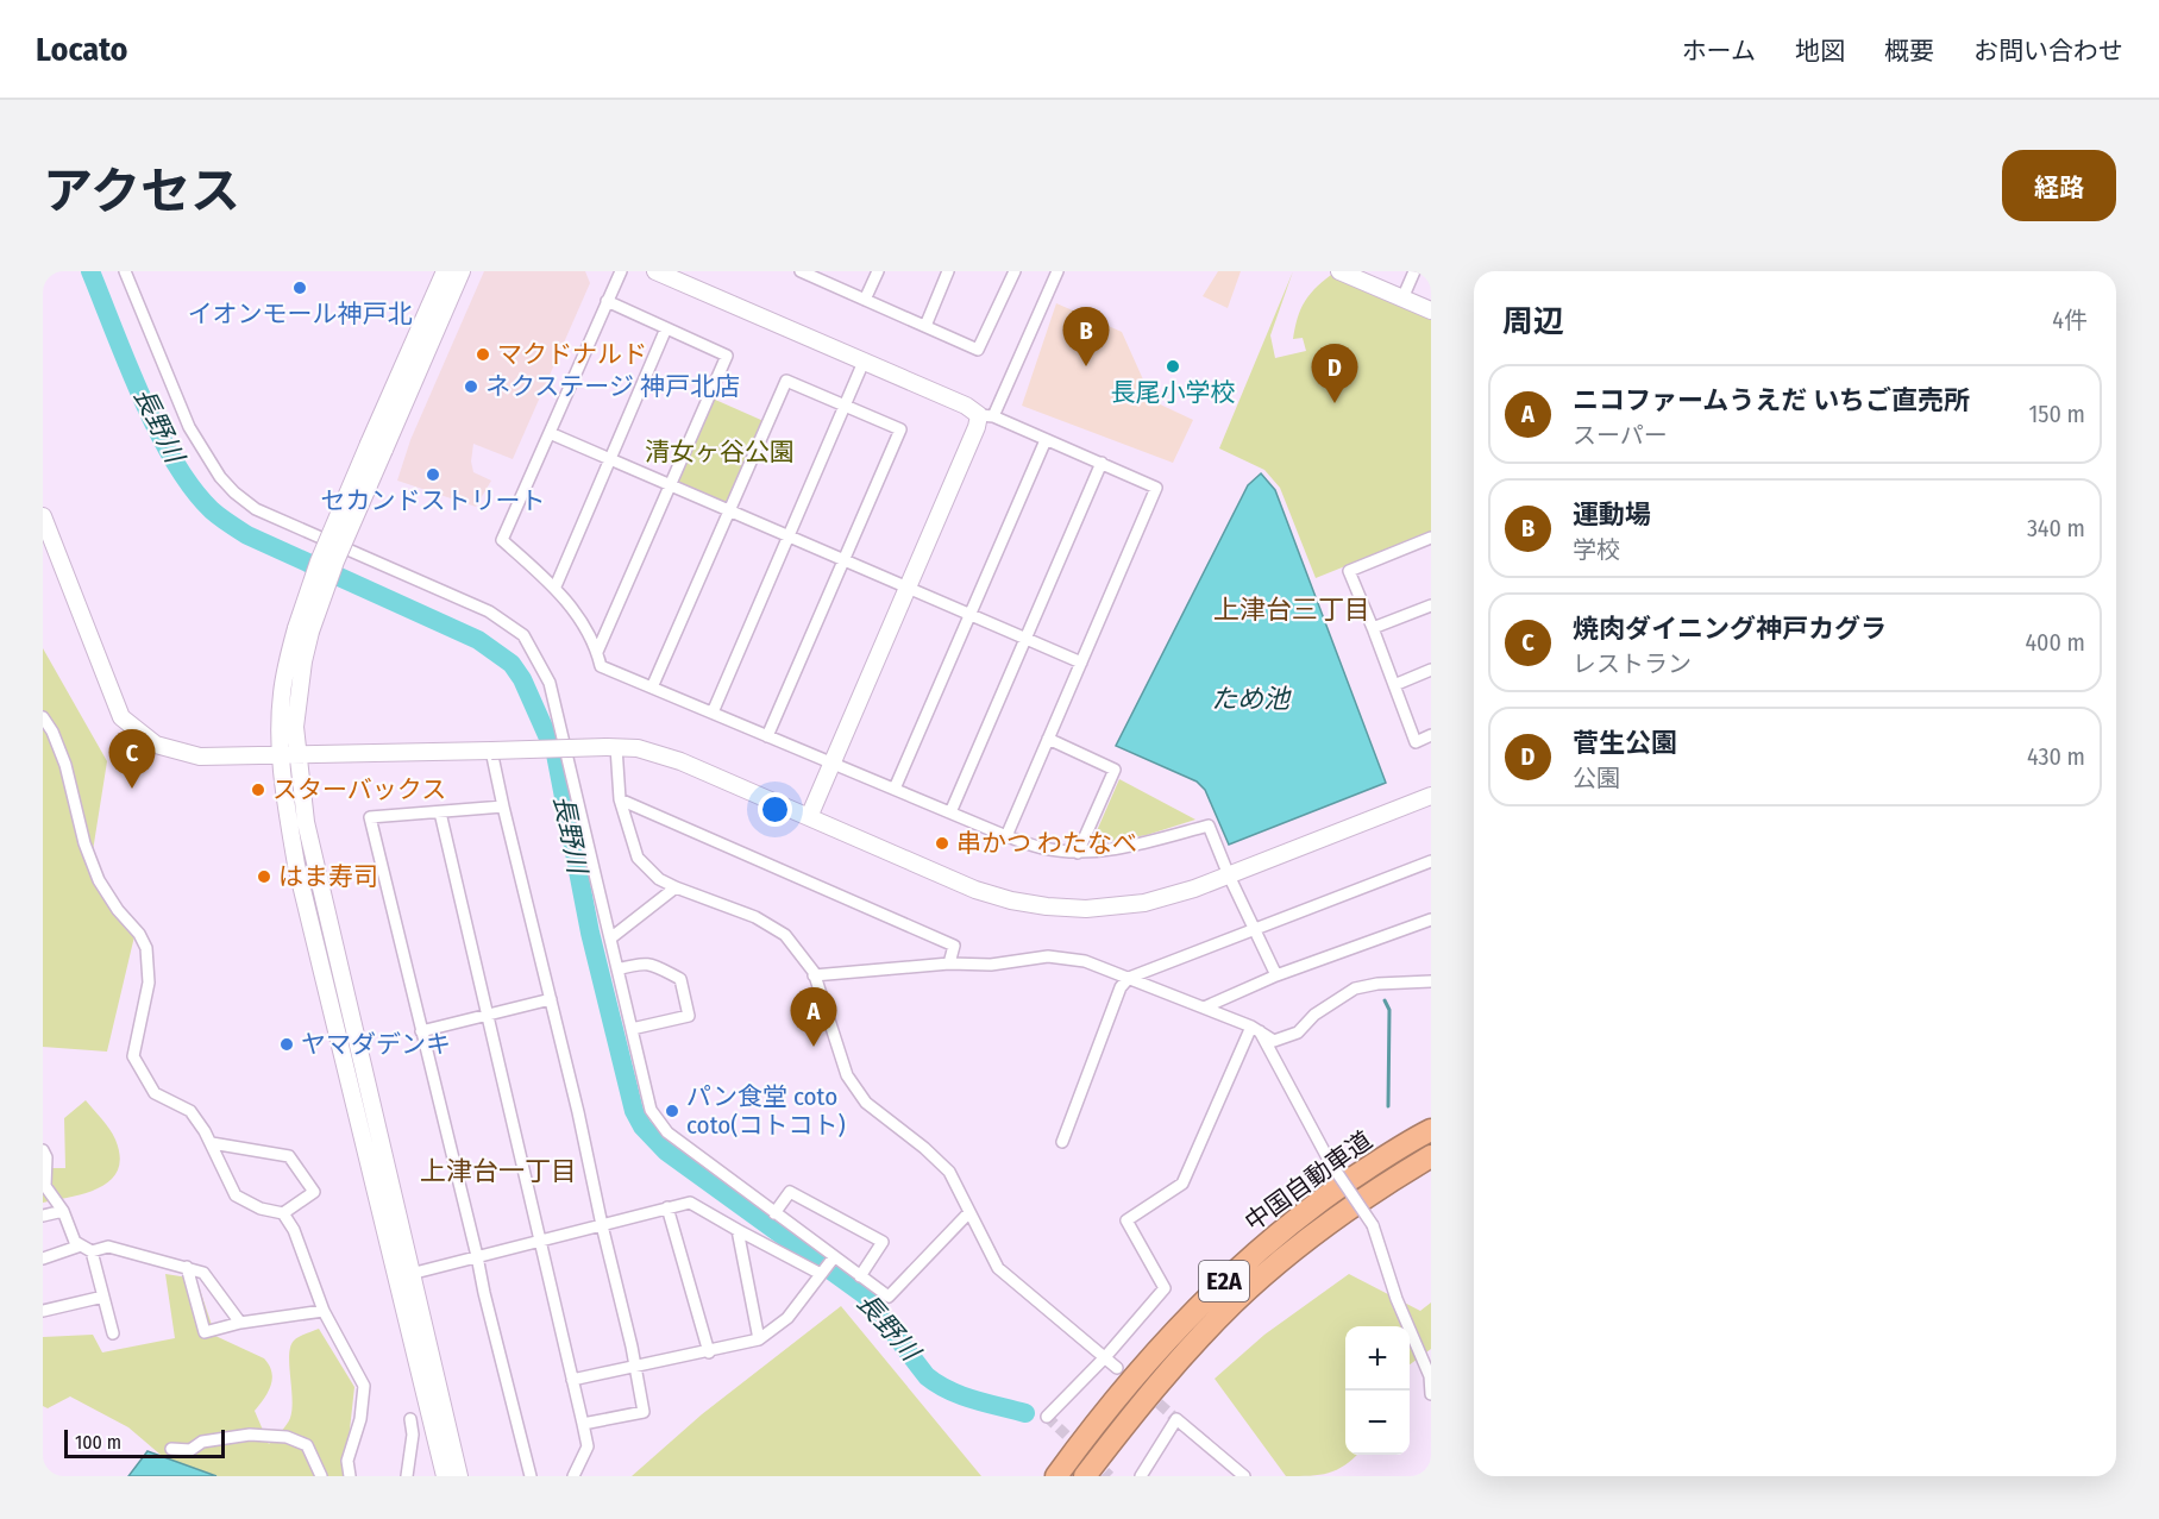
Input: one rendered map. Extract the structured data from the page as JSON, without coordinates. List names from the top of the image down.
{
  "streets": {
    "highway": ["中国自動車道", "E2A"]
  },
  "districts": ["上津台三丁目", "上津台一丁目"],
  "water": ["長野川", "ため池"],
  "parks": ["清女ヶ谷公園"],
  "places": [
    "イオンモール神戸北",
    "マクドナルド",
    "長尾小学校",
    "ネクステージ 神戸北店",
    "セカンドストリート",
    "スターバックス",
    "串かつ わたなべ",
    "はま寿司",
    "ヤマダデンキ",
    "パン食堂 coto coto(コトコト)"
  ],
  "scale_bar": "100 m",
  "page": {
    "header": "Locato",
    "nav": [
      "ホーム",
      "地図",
      "概要",
      "お問い合わせ"
    ],
    "title": "アクセス",
    "buttons": "経路",
    "heading": ["周辺", "4件"],
    "pins": [
      "B",
      "D",
      "C",
      "A"
    ],
    "list": [
      {
        "mark": "A",
        "name": "ニコファームうえだ いちご直売所",
        "note": "スーパー",
        "value": "150 m"
      },
      {
        "mark": "B",
        "name": "運動場",
        "note": "学校",
        "value": "340 m"
      },
      {
        "mark": "C",
        "name": "焼肉ダイニング神戸カグラ",
        "note": "レストラン",
        "value": "400 m"
      },
      {
        "mark": "D",
        "name": "菅生公園",
        "note": "公園",
        "value": "430 m"
      }
    ],
    "map_buttons": ["+", "−"],
    "scale": "100 m"
  }
}
